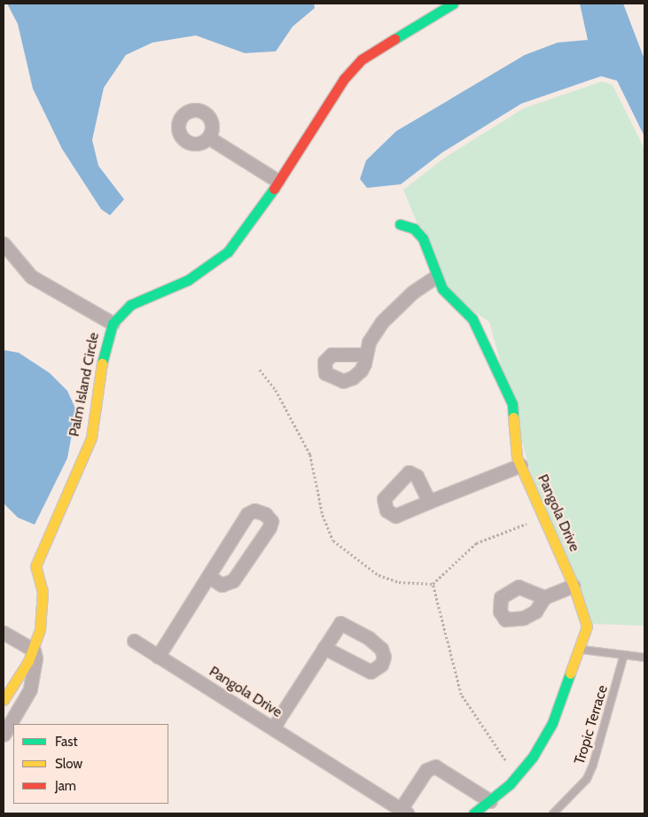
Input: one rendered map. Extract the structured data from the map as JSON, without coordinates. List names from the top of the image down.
{
  "streets": {
    "street": ["Palm Island Circle", "Pangola Drive"],
    "lane": ["Tropic Terrace"]
  },
  "legend": ["Fast", "Slow", "Jam"]
}
